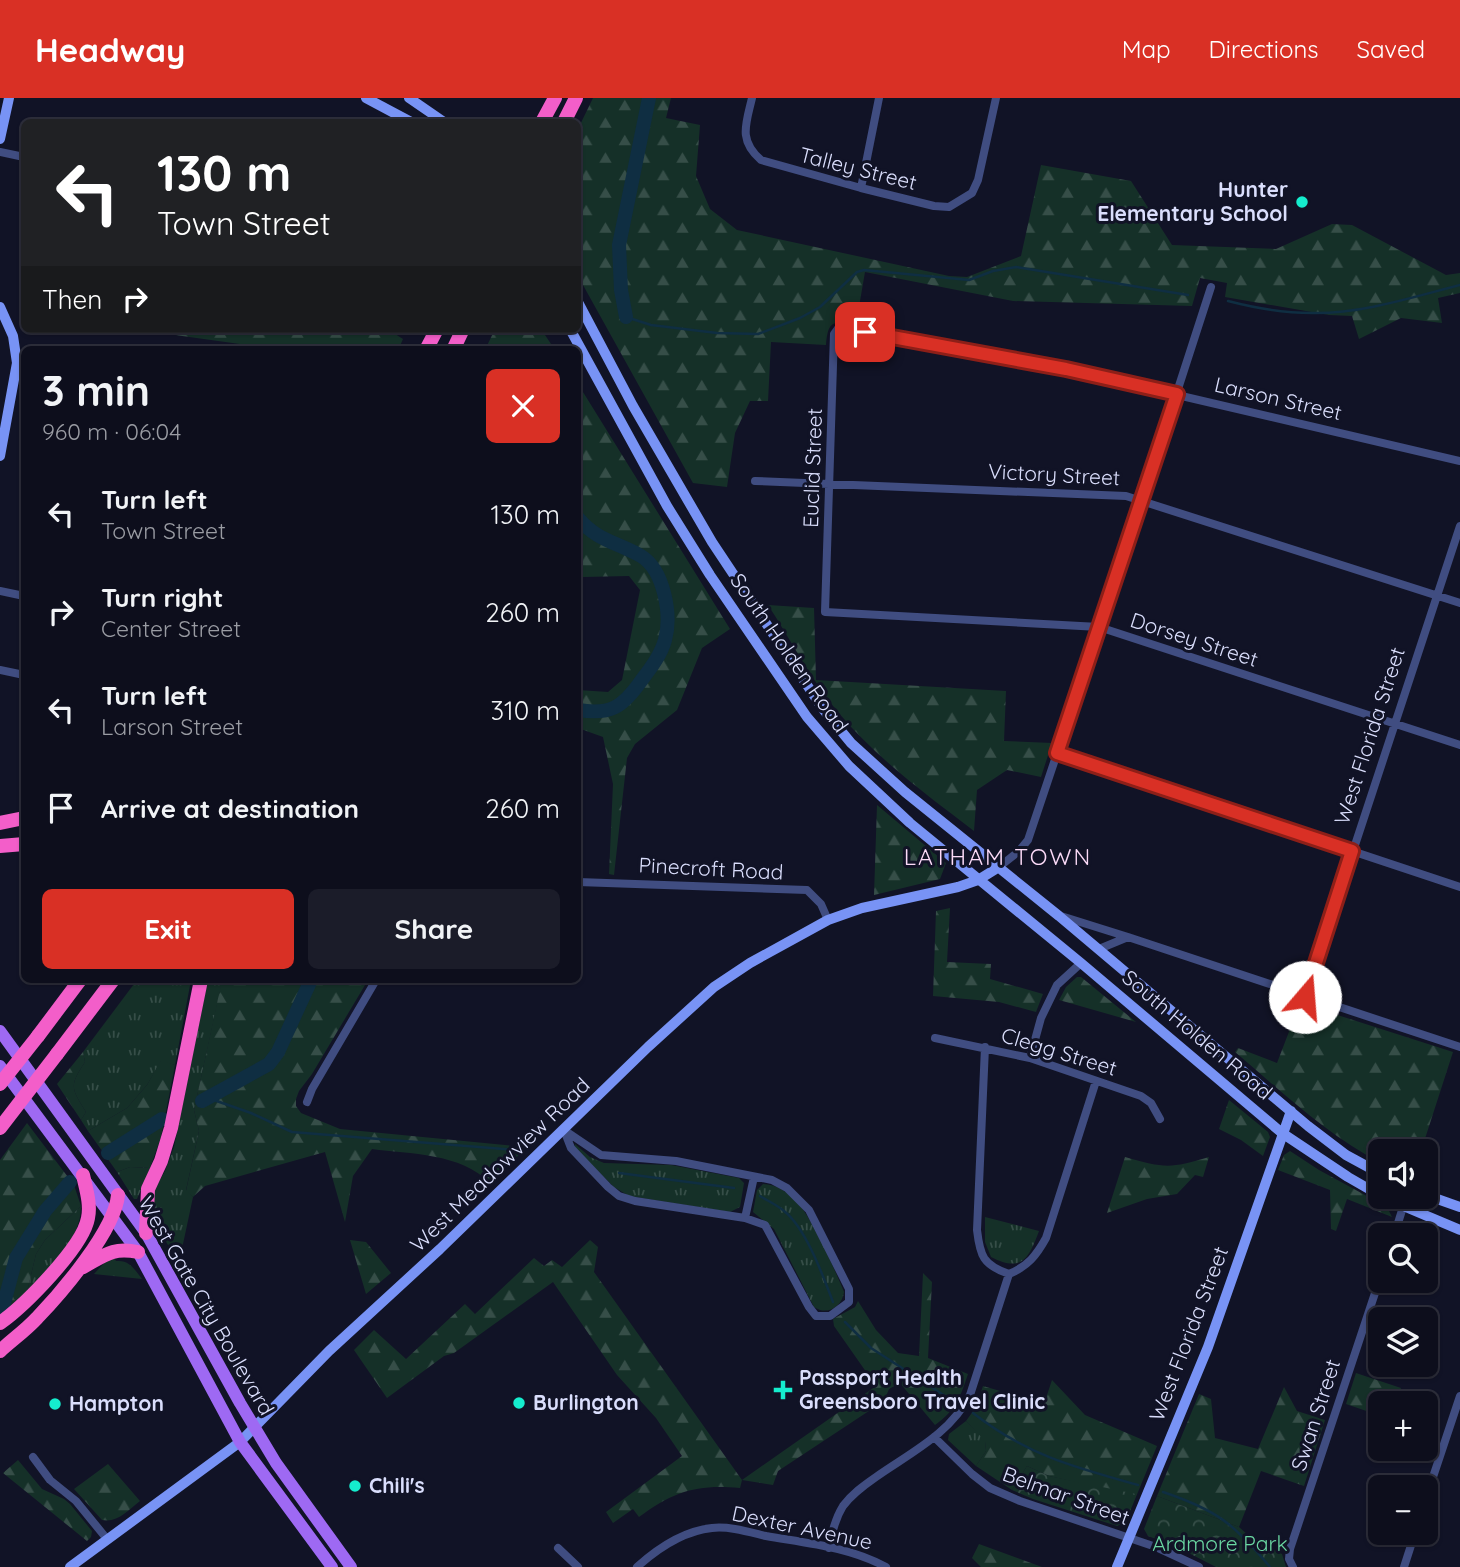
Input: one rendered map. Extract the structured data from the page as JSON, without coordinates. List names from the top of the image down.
{
  "streets": {
    "main road": [
      "South Holden Road",
      "West Florida Street",
      "West Meadowview Road",
      "West Gate City Boulevard"
    ],
    "street": [
      "Talley Street",
      "Larson Street",
      "Euclid Street",
      "Victory Street",
      "Dorsey Street",
      "Pinecroft Road",
      "Clegg Street",
      "Swan Street",
      "Belmar Street",
      "Dexter Avenue"
    ]
  },
  "crossings": [
    ["Larson Street", "Euclid Street"],
    ["Euclid Street", "Victory Street"],
    ["Euclid Street", "Dorsey Street"],
    ["Victory Street", "West Florida Street"],
    ["Dorsey Street", "West Florida Street"],
    ["South Holden Road", "West Florida Street"],
    ["South Holden Road", "West Meadowview Road"],
    ["West Florida Street", "Belmar Street"],
    ["Pinecroft Road", "West Meadowview Road"],
    ["West Meadowview Road", "West Gate City Boulevard"]
  ],
  "districts": ["LATHAM TOWN"],
  "parks": ["Ardmore Park"],
  "places": {
    "other": [
      "Hunter Elementary School",
      "Burlington",
      "Hampton",
      "Chili's"
    ],
    "health": ["Passport Health Greensboro Travel Clinic"]
  },
  "page": {
    "header": "Headway",
    "nav": ["Map", "Directions", "Saved"],
    "turn": ["130 m", "Town Street"],
    "then": "Then",
    "heading": ["3 min", "960 m · 06:04"],
    "list": [
      {
        "name": "Turn left",
        "note": "Town Street",
        "value": "130 m"
      },
      {
        "name": "Turn right",
        "note": "Center Street",
        "value": "260 m"
      },
      {
        "name": "Turn left",
        "note": "Larson Street",
        "value": "310 m"
      },
      {
        "name": "Arrive at destination",
        "value": "260 m"
      }
    ],
    "buttons": ["Exit", "Share"],
    "map_buttons": ["+", "−"]
  }
}
